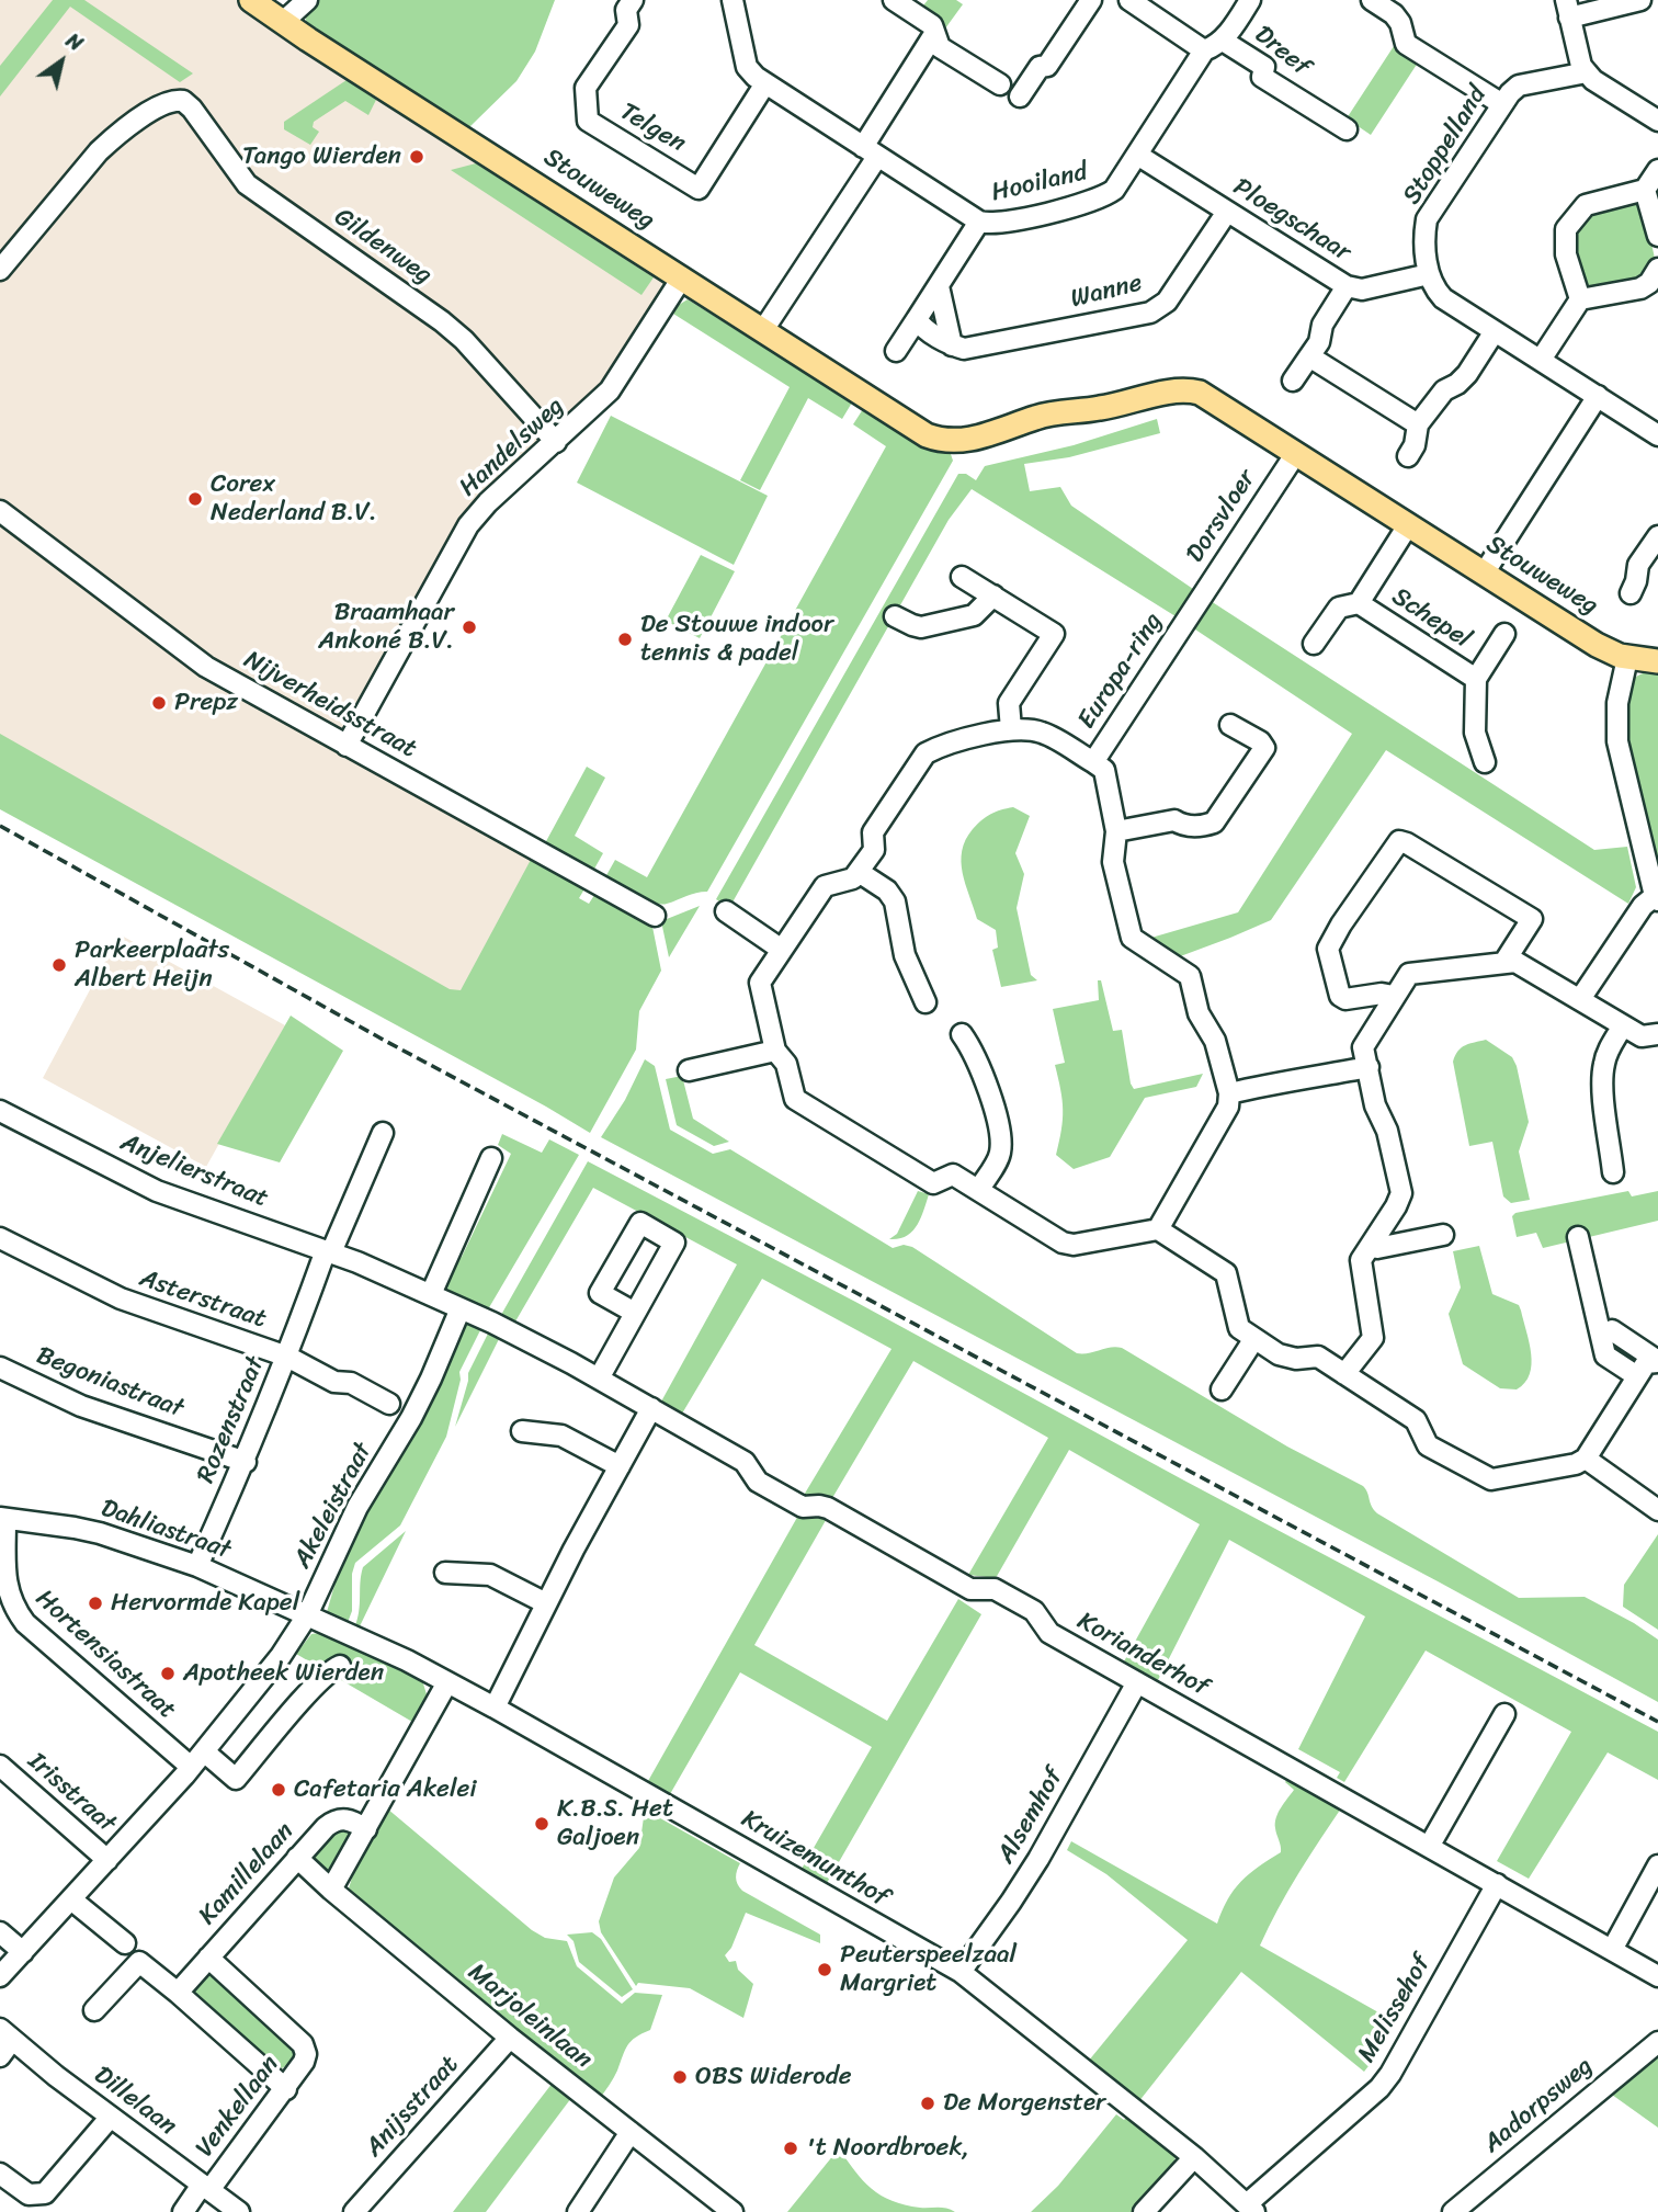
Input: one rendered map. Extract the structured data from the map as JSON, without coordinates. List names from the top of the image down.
{
  "streets": {
    "main road": ["Stouweweg"],
    "street": [
      "Dreef",
      "Telgen",
      "Stoppelland",
      "Hooiland",
      "Ploegschaar",
      "Gildenweg",
      "Wanne",
      "Handelsweg",
      "Dorsvloer",
      "Schepel",
      "Europa-ring",
      "Nijverheidsstraat",
      "Anjelierstraat",
      "Asterstraat",
      "Begoniastraat",
      "Rozenstraat",
      "Akeleistraat",
      "Dahliastraat",
      "Hortensiastraat",
      "Korianderhof",
      "Irisstraat",
      "Alsemhof",
      "Kruizemunthof",
      "Kamillelaan",
      "Melissehof",
      "Marjoleinlaan",
      "Dillelaan",
      "Aadorpsweg",
      "Venkellaan",
      "Anijsstraat"
    ]
  },
  "crossings": [
    ["Dreef", "Hooiland"],
    ["Telgen", "Hooiland"],
    ["Stoppelland", "Ploegschaar"],
    ["Hooiland", "Ploegschaar"],
    ["Stouweweg", "Handelsweg"],
    ["Stouweweg", "Dorsvloer"],
    ["Stouweweg", "Schepel"],
    ["Ploegschaar", "Wanne"],
    ["Gildenweg", "Handelsweg"],
    ["Handelsweg", "Nijverheidsstraat"],
    ["Dorsvloer", "Europa-ring"],
    ["Anjelierstraat", "Rozenstraat"],
    ["Anjelierstraat", "Akeleistraat"],
    ["Anjelierstraat", "Korianderhof"],
    ["Asterstraat", "Rozenstraat"],
    ["Begoniastraat", "Rozenstraat"],
    ["Rozenstraat", "Dahliastraat"],
    ["Akeleistraat", "Dahliastraat"],
    ["Akeleistraat", "Hortensiastraat"],
    ["Akeleistraat", "Irisstraat"],
    ["Akeleistraat", "Kruizemunthof"],
    ["Dahliastraat", "Hortensiastraat"],
    ["Dahliastraat", "Kruizemunthof"],
    ["Korianderhof", "Alsemhof"],
    ["Korianderhof", "Melissehof"],
    ["Alsemhof", "Kruizemunthof"],
    ["Kruizemunthof", "Melissehof"],
    ["Kamillelaan", "Marjoleinlaan"],
    ["Kamillelaan", "Venkellaan"],
    ["Marjoleinlaan", "Anijsstraat"],
    ["Dillelaan", "Venkellaan"]
  ],
  "places": [
    "Tango Wierden",
    "Corex Nederland B.V.",
    "Braamhaar Ankoné B.V.",
    "De Stouwe indoor tennis & padel",
    "Prepz",
    "Parkeerplaats Albert Heijn",
    "Hervormde Kapel",
    "Apotheek Wierden",
    "Cafetaria Akelei",
    "K.B.S. Het Galjoen",
    "Peuterspeelzaal Margriet",
    "OBS Widerode",
    "De Morgenster",
    "'t Noordbroek,"
  ],
  "north": "top right"
}
